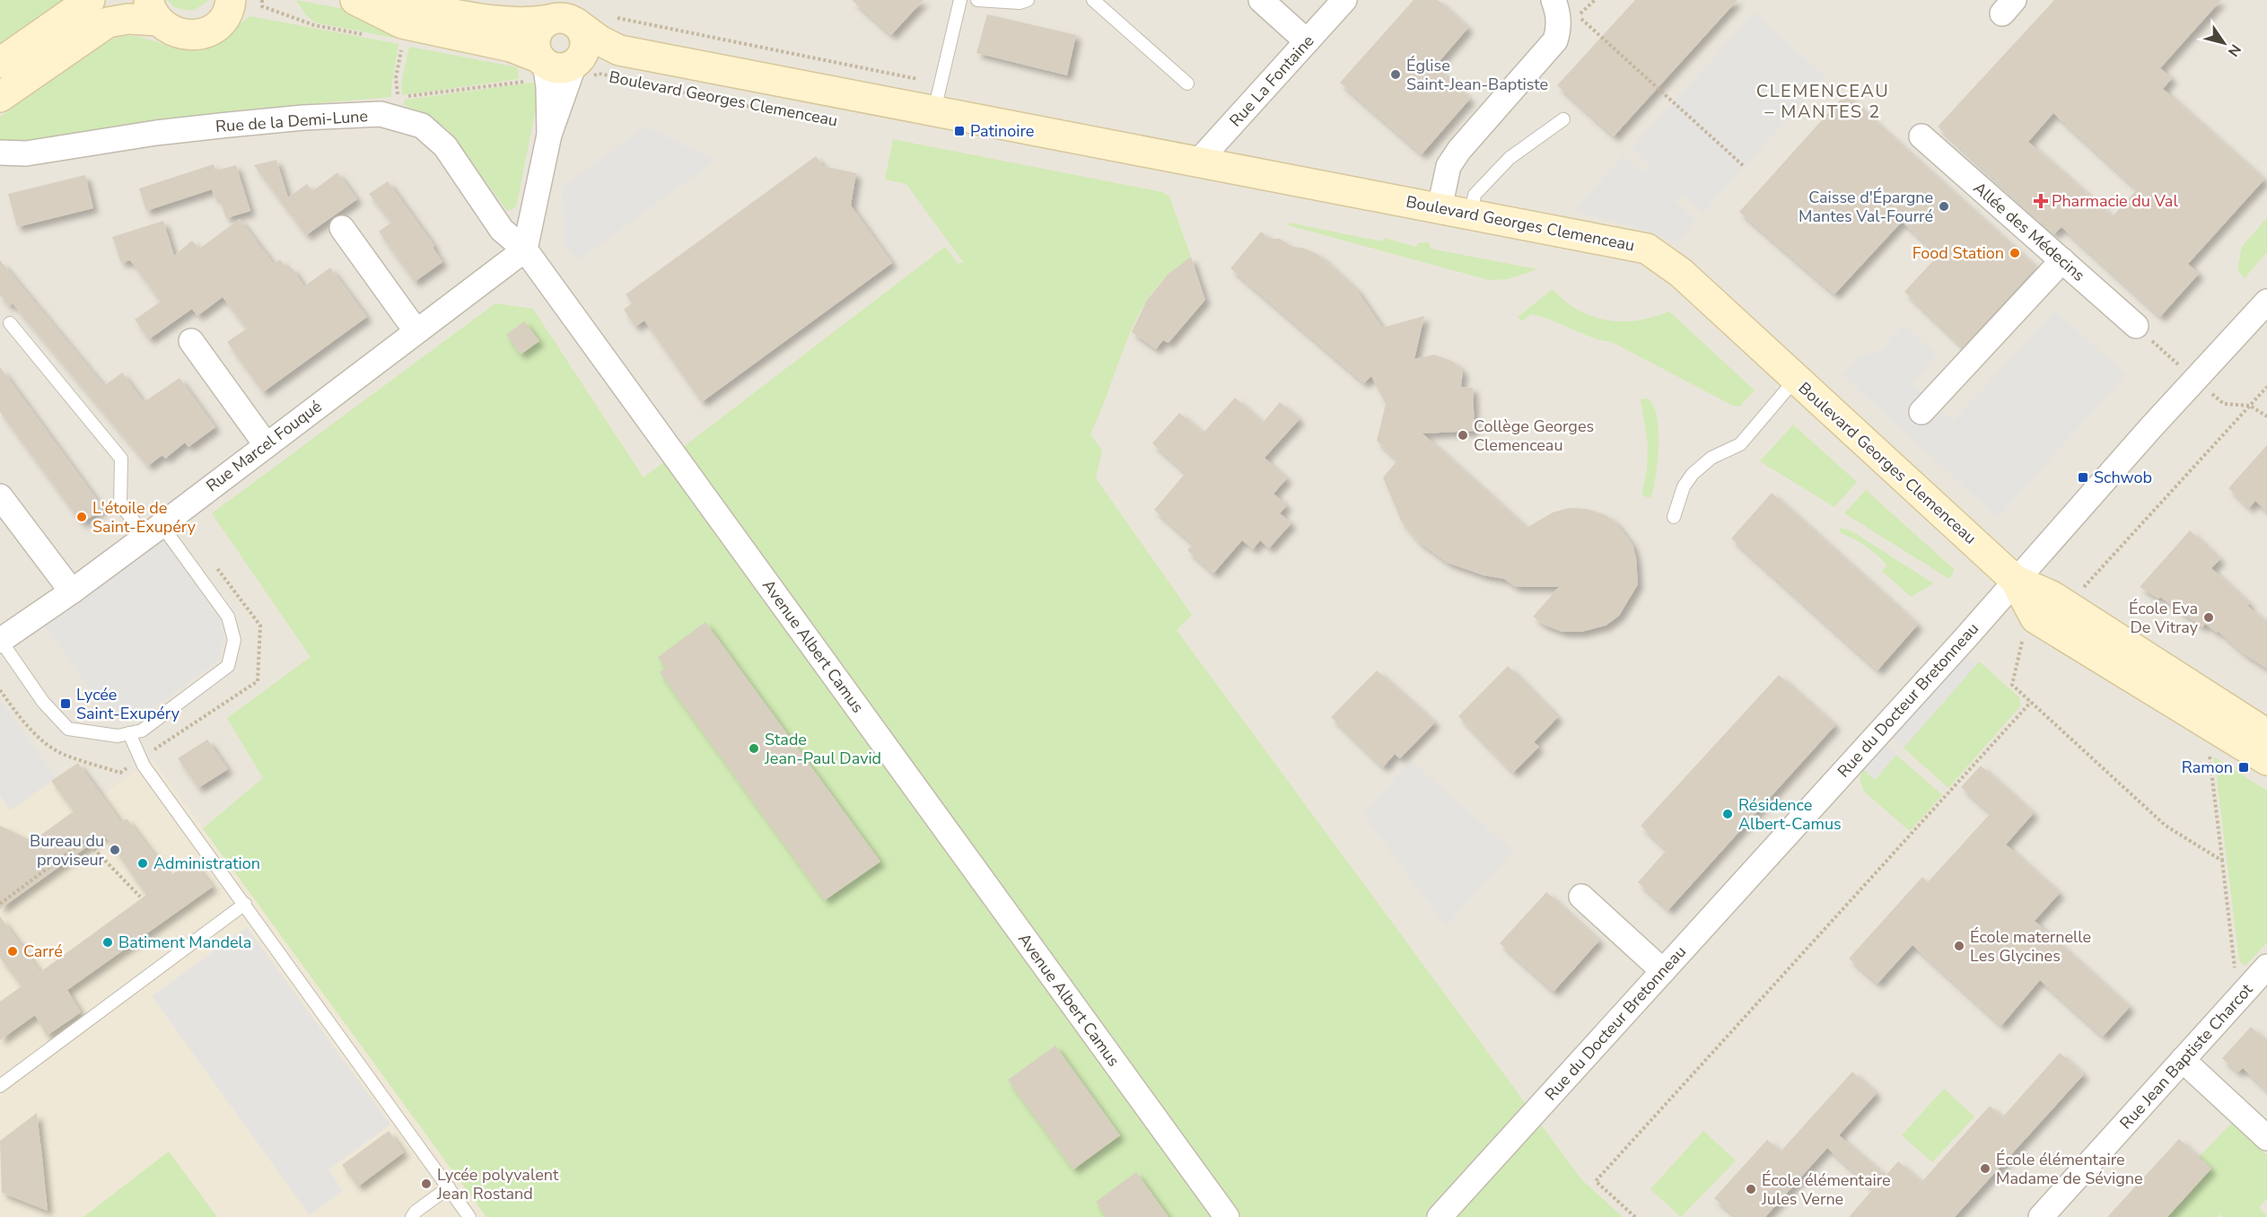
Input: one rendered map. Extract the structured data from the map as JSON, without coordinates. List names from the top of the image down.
{
  "streets": {
    "main road": ["Boulevard Georges Clemenceau"],
    "street": [
      "Rue La Fontaine",
      "Rue de la Demi-Lune",
      "Allée des Médecins",
      "Rue Marcel Fouqué",
      "Avenue Albert Camus",
      "Rue du Docteur Bretonneau",
      "Rue Jean Baptiste Charcot"
    ]
  },
  "crossings": [
    ["Rue La Fontaine", "Boulevard Georges Clemenceau"],
    ["Boulevard Georges Clemenceau", "Rue du Docteur Bretonneau"],
    ["Rue de la Demi-Lune", "Rue Marcel Fouqué"],
    ["Rue de la Demi-Lune", "Avenue Albert Camus"],
    ["Rue Marcel Fouqué", "Avenue Albert Camus"]
  ],
  "districts": ["CLEMENCEAU – MANTES 2"],
  "places": {
    "other": [
      "Église Saint-Jean-Baptiste",
      "Caisse d'Épargne Mantes Val-Fourré",
      "Food Station",
      "Collège Georges Clemenceau",
      "L'étoile de Saint-Exupéry",
      "École Eva De Vitray",
      "Stade Jean-Paul David",
      "Résidence Albert-Camus",
      "Bureau du proviseur",
      "Administration",
      "Batiment Mandela",
      "École maternelle Les Glycines",
      "Carré",
      "École élémentaire Madame de Sévigne",
      "Lycée polyvalent Jean Rostand",
      "École élémentaire Jules Verne"
    ],
    "transit": [
      "Patinoire",
      "Schwob",
      "Lycée Saint-Exupéry",
      "Ramon"
    ],
    "health": ["Pharmacie du Val"]
  },
  "north": "bottom right"
}
